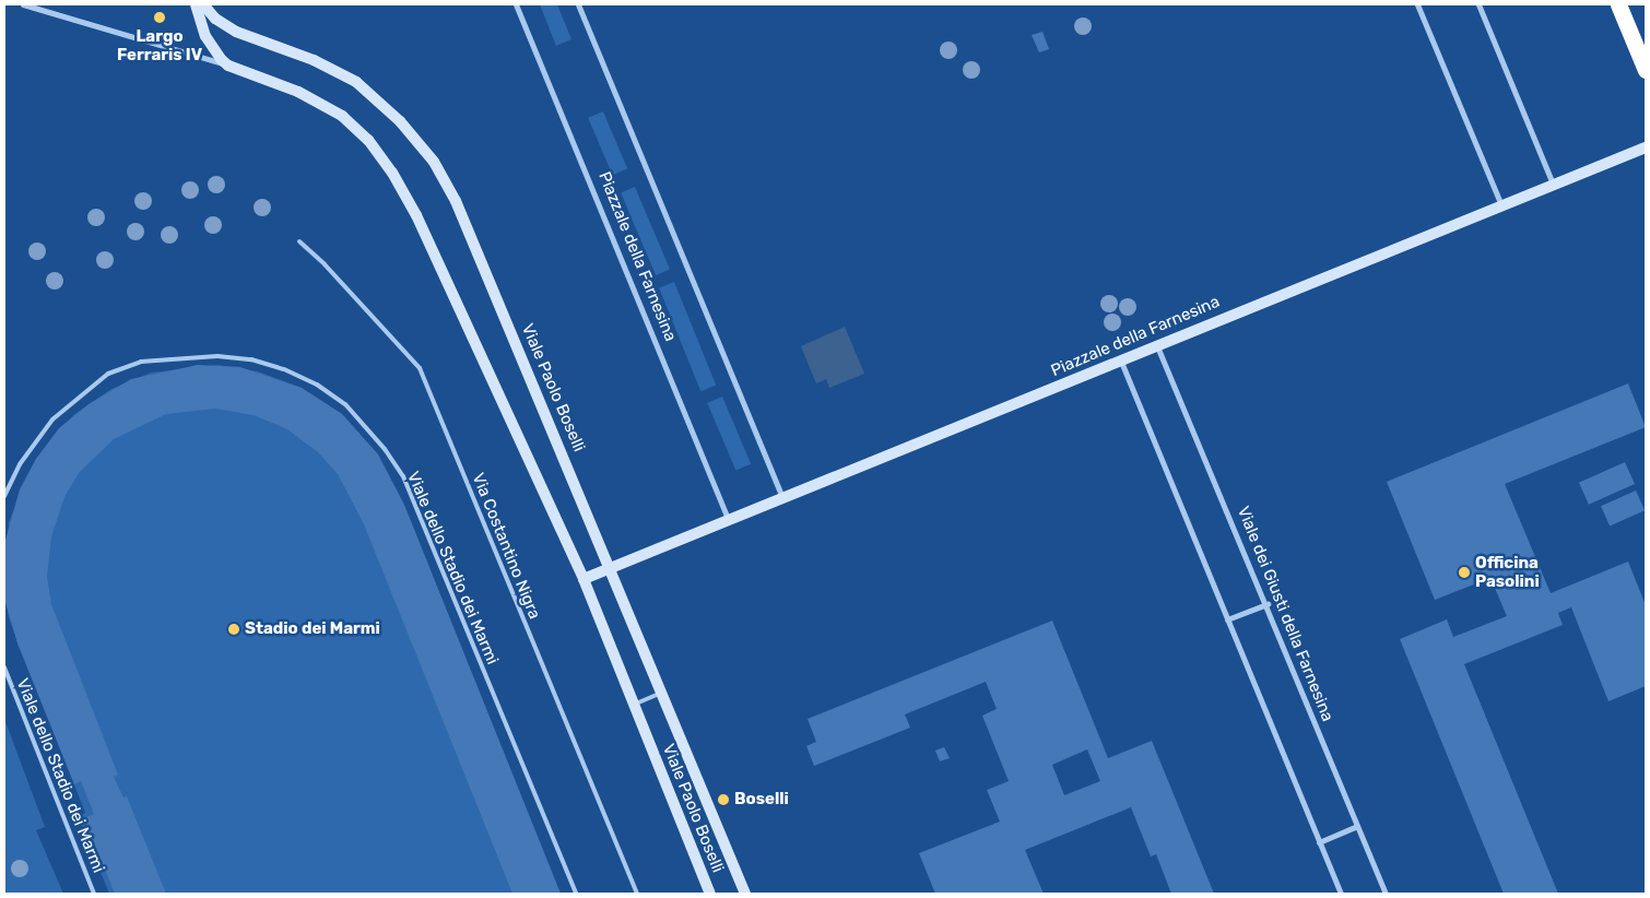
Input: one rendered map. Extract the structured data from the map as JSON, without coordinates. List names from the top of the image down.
{
  "streets": {
    "street": ["Piazzale della Farnesina", "Viale Paolo Boselli", "Viale dei Giusti della Farnesina"],
    "lane": ["Via Costantino Nigra", "Viale dello Stadio dei Marmi"]
  },
  "crossings": [
    ["Piazzale della Farnesina", "Viale Paolo Boselli"],
    ["Piazzale della Farnesina", "Viale dei Giusti della Farnesina"]
  ],
  "places": [
    "Largo Ferraris IV",
    "Officina Pasolini",
    "Stadio dei Marmi",
    "Boselli"
  ]
}
